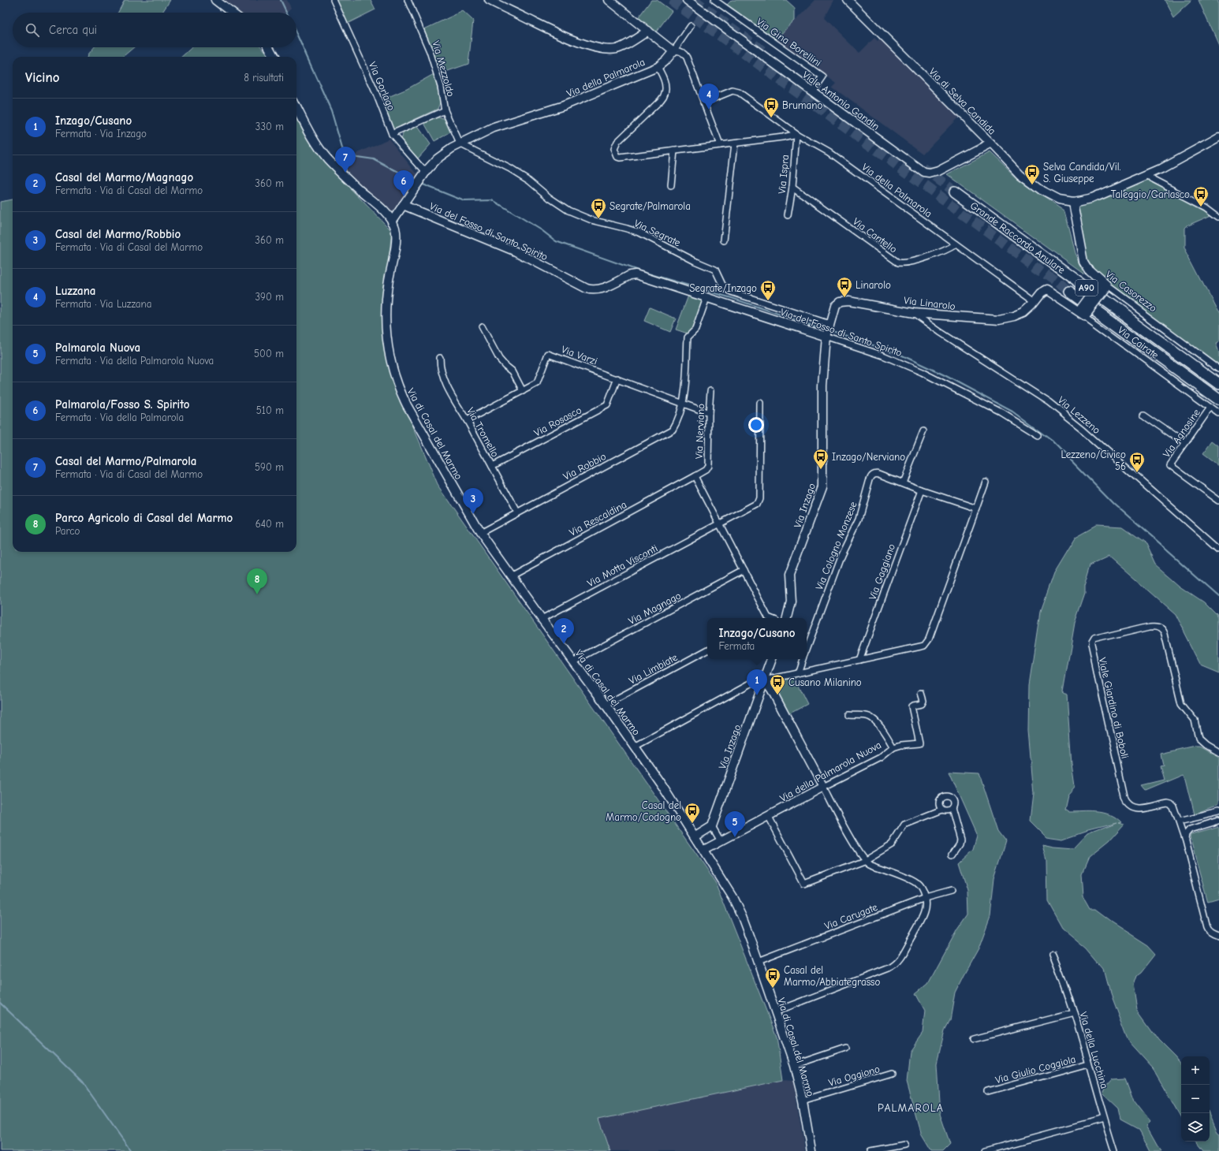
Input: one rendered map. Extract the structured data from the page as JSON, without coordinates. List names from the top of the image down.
{
  "streets": {
    "highway": ["Grande Raccordo Anulare", "A90"],
    "street": [
      "Via Gina Borellini",
      "Via Mezzoldo",
      "Via della Palmarola",
      "Via Gorlago",
      "Viale Antonio Gandin",
      "Via di Selva Candida",
      "Via Ispra",
      "Via del Fosso di Santo Spirito",
      "Via Segrate",
      "Via Cantello",
      "Via Casorezzo",
      "Via Linarolo",
      "Via Cairate",
      "Via Varzi",
      "Via Lezzeno",
      "Via Rosasco",
      "Via Nerviano",
      "Via Tromello",
      "Via Agnosine",
      "Via di Casal del Marmo",
      "Via Robbio",
      "Via Inzago",
      "Via Rescaldina",
      "Via Cologno Monzese",
      "Via Motta Visconti",
      "Via Gaggiano",
      "Via Magnago",
      "Via Limbiate",
      "Viale Giardino di Boboli",
      "Via della Palmarola Nuova",
      "Via Carugate",
      "Via della Lucchina",
      "Via Giulio Coggiola",
      "Via Oggiono"
    ]
  },
  "crossings": [
    ["Via Gina Borellini", "Viale Antonio Gandin"],
    ["Via Mezzoldo", "Via della Palmarola"],
    ["Via Mezzoldo", "Via Segrate"],
    ["Via della Palmarola", "Via Gorlago"],
    ["Via della Palmarola", "Via Ispra"],
    ["Via della Palmarola", "Via del Fosso di Santo Spirito"],
    ["Via della Palmarola", "Via Segrate"],
    ["Via della Palmarola", "Via Cantello"],
    ["Via della Palmarola", "Via Linarolo"],
    ["Via della Palmarola", "Via di Casal del Marmo"],
    ["Viale Antonio Gandin", "Via di Selva Candida"],
    ["Via di Selva Candida", "Via Casorezzo"],
    ["Via Ispra", "Via Cantello"],
    ["Via del Fosso di Santo Spirito", "Via Linarolo"],
    ["Via del Fosso di Santo Spirito", "Via Robbio"],
    ["Via del Fosso di Santo Spirito", "Via Inzago"],
    ["Via Segrate", "Via Linarolo"],
    ["Via Linarolo", "Via Cairate"],
    ["Via Linarolo", "Via Lezzeno"],
    ["Via Linarolo", "Via Inzago"],
    ["Via Cairate", "Via Agnosine"],
    ["Via Varzi", "Via Rosasco"],
    ["Via Varzi", "Via Nerviano"],
    ["Via Varzi", "Via Tromello"],
    ["Via Varzi", "Via Robbio"],
    ["Via Rosasco", "Via Tromello"],
    ["Via Nerviano", "Via Rescaldina"],
    ["Via Tromello", "Via Robbio"],
    ["Via di Casal del Marmo", "Via Robbio"],
    ["Via di Casal del Marmo", "Via Rescaldina"],
    ["Via di Casal del Marmo", "Via Motta Visconti"],
    ["Via di Casal del Marmo", "Via Magnago"],
    ["Via di Casal del Marmo", "Via Limbiate"],
    ["Via di Casal del Marmo", "Via della Palmarola Nuova"],
    ["Via di Casal del Marmo", "Via Carugate"],
    ["Via di Casal del Marmo", "Via Oggiono"],
    ["Via Cologno Monzese", "Via Gaggiano"],
    ["Via della Lucchina", "Via Giulio Coggiola"]
  ],
  "districts": ["PALMAROLA"],
  "places": {
    "bus stop": [
      "Brumano",
      "Selva Candida/Vil. S. Giuseppe",
      "Taleggio/Garlasco",
      "Segrate/Palmarola",
      "Linarolo",
      "Segrate/Inzago",
      "Inzago/Nerviano",
      "Lezzeno/Civico 56",
      "Cusano Milanino",
      "Casal del Marmo/Codogno",
      "Casal del Marmo/Abbiategrasso"
    ]
  },
  "page": {
    "search": "Cerca qui",
    "heading": ["Vicino", "8 risultati"],
    "pins": [
      "4",
      "7",
      "6",
      "3",
      "8",
      "2",
      "1",
      "5"
    ],
    "list": [
      {
        "mark": "1",
        "name": "Inzago/Cusano",
        "note": "Fermata · Via Inzago",
        "value": "330 m"
      },
      {
        "mark": "2",
        "name": "Casal del Marmo/Magnago",
        "note": "Fermata · Via di Casal del Marmo",
        "value": "360 m"
      },
      {
        "mark": "3",
        "name": "Casal del Marmo/Robbio",
        "note": "Fermata · Via di Casal del Marmo",
        "value": "360 m"
      },
      {
        "mark": "4",
        "name": "Luzzana",
        "note": "Fermata · Via Luzzana",
        "value": "390 m"
      },
      {
        "mark": "5",
        "name": "Palmarola Nuova",
        "note": "Fermata · Via della Palmarola Nuova",
        "value": "500 m"
      },
      {
        "mark": "6",
        "name": "Palmarola/Fosso S. Spirito",
        "note": "Fermata · Via della Palmarola",
        "value": "510 m"
      },
      {
        "mark": "7",
        "name": "Casal del Marmo/Palmarola",
        "note": "Fermata · Via di Casal del Marmo",
        "value": "590 m"
      },
      {
        "mark": "8",
        "name": "Parco Agricolo di Casal del Marmo",
        "note": "Parco",
        "value": "640 m"
      }
    ],
    "popup": ["Inzago/Cusano", "Fermata"],
    "map_buttons": ["+", "−"]
  }
}
